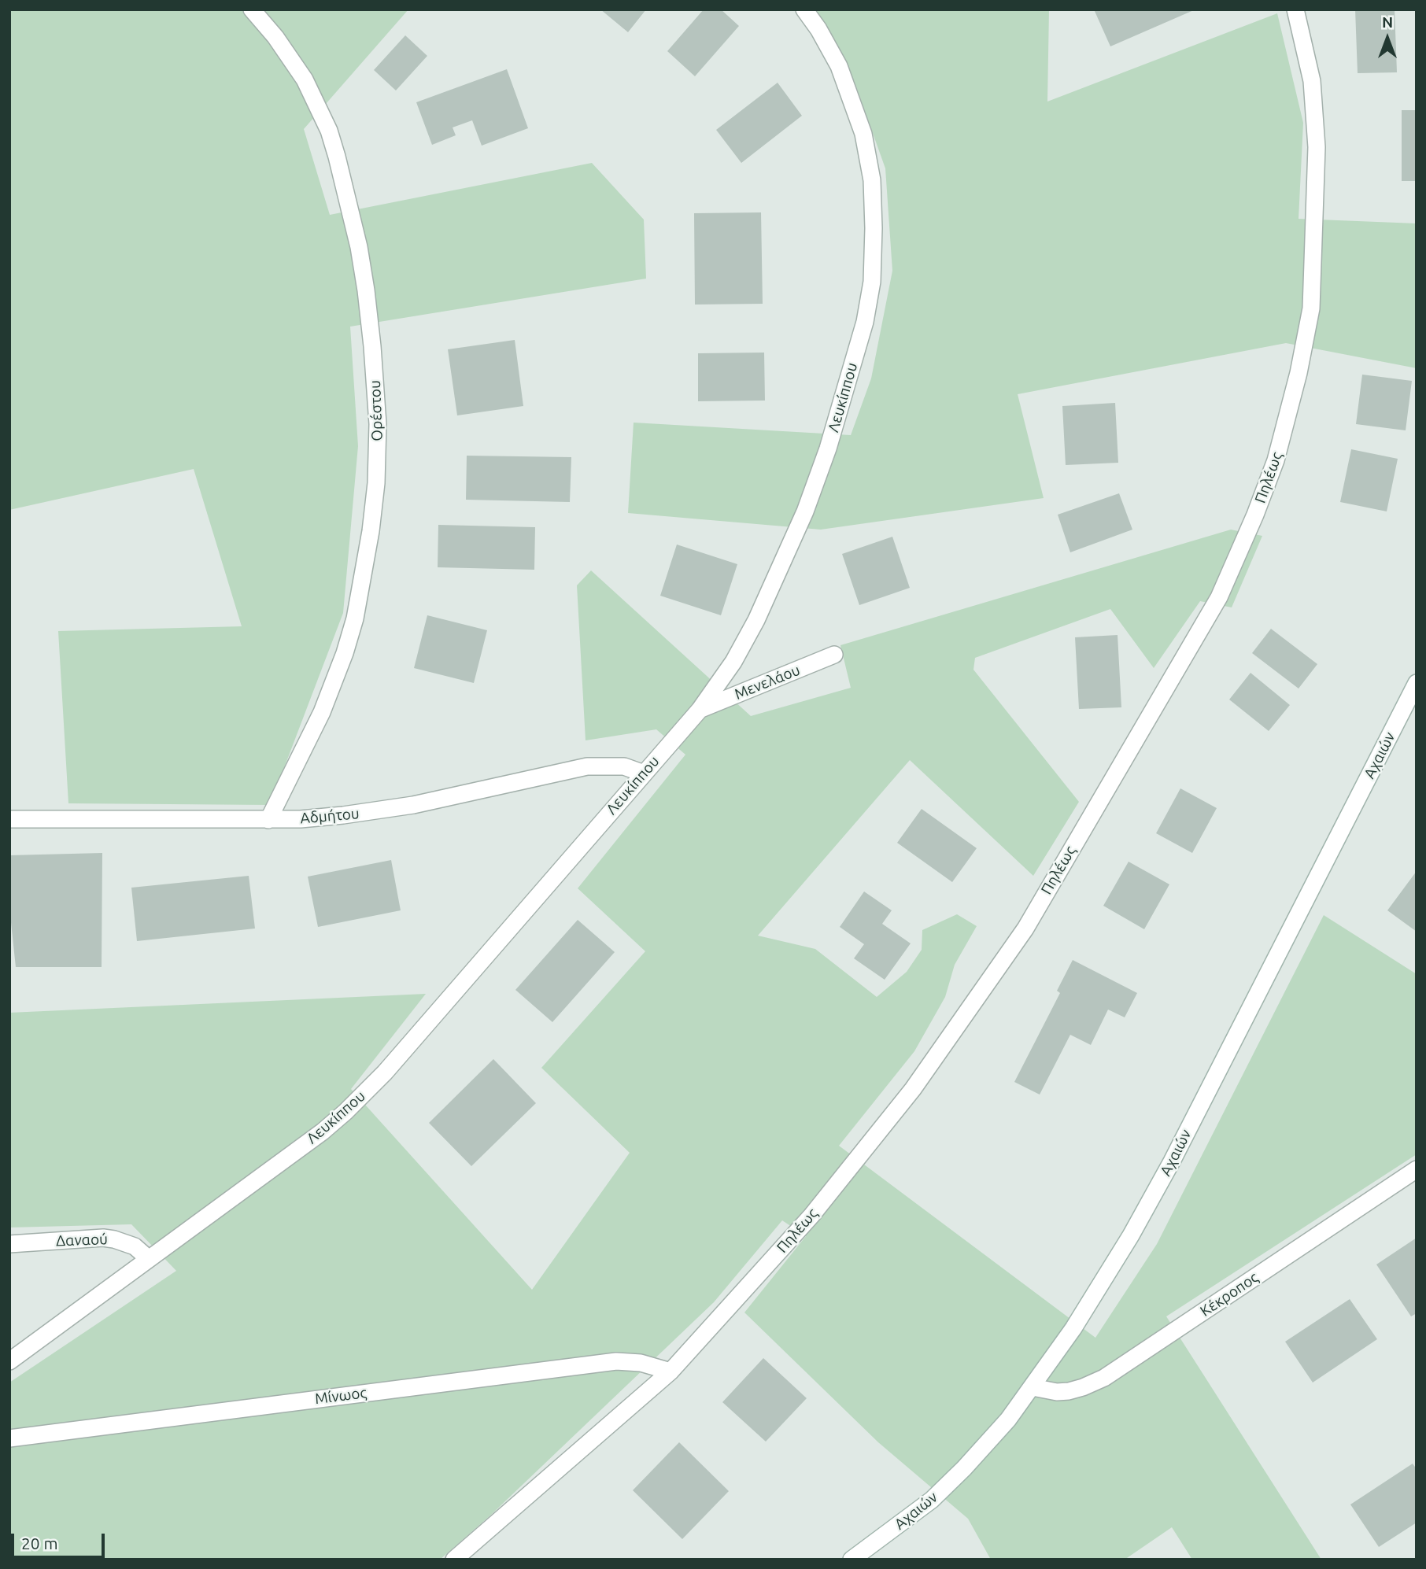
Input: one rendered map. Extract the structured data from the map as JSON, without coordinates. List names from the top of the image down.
{
  "streets": {
    "street": [
      "Λευκίππου",
      "Ορέστου",
      "Πηλέως",
      "Μενελάου",
      "Αχαιών",
      "Αδμήτου",
      "Δαναού",
      "Κέκροπος",
      "Μίνωος"
    ]
  },
  "crossings": [
    ["Λευκίππου", "Μενελάου"],
    ["Λευκίππου", "Αδμήτου"],
    ["Λευκίππου", "Δαναού"],
    ["Ορέστου", "Αδμήτου"],
    ["Πηλέως", "Μίνωος"],
    ["Αχαιών", "Κέκροπος"]
  ],
  "scale_bar": "20 m",
  "north": "top"
}
